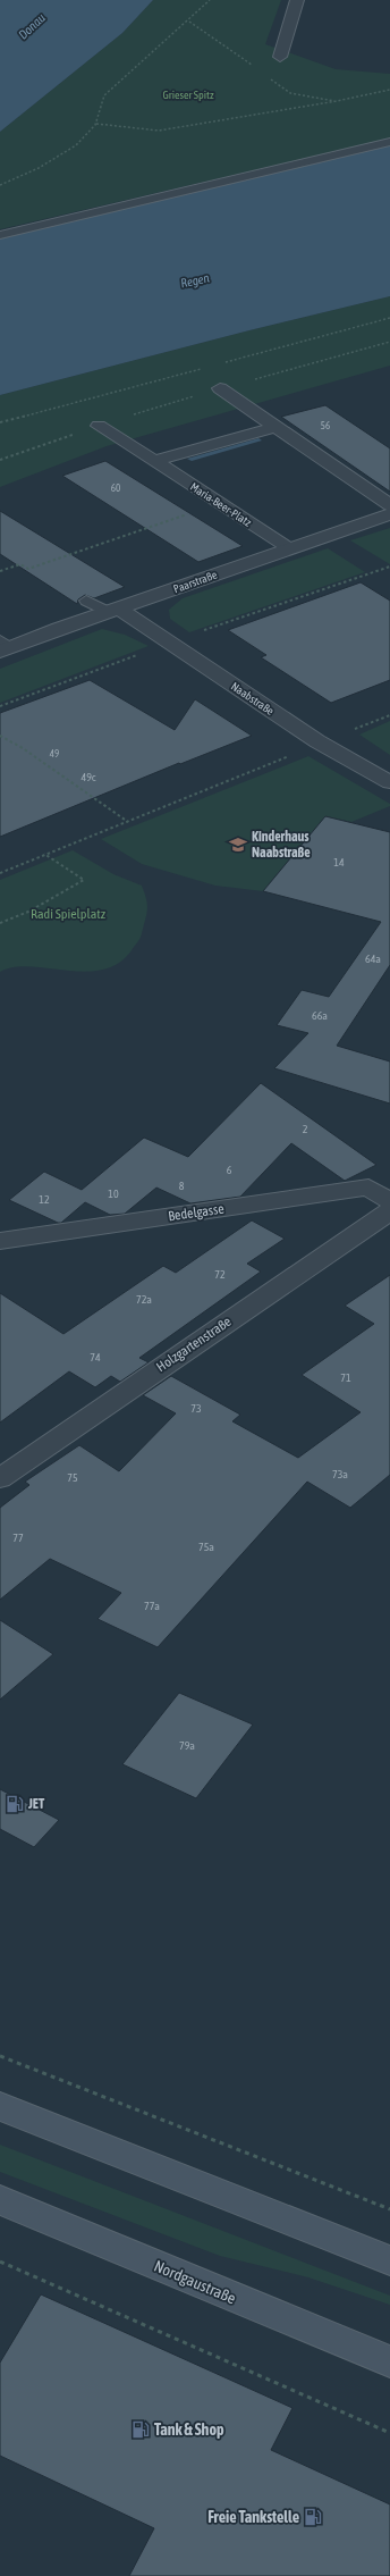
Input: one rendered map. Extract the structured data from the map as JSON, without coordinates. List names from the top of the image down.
{
  "streets": {
    "main road": ["Nordgaustraße"],
    "street": [
      "Maria-Beer-Platz",
      "Paarstraße",
      "Naabstraße",
      "Bedelgasse",
      "Holzgartenstraße"
    ]
  },
  "crossings": [
    ["Maria-Beer-Platz", "Paarstraße"],
    ["Paarstraße", "Naabstraße"]
  ],
  "water": ["Donau", "Regen"],
  "parks": ["Grieser Spitz", "Radi Spielplatz"],
  "places": {
    "school or university": ["Kinderhaus Naabstraße"],
    "fuel station": ["JET", "Tank & Shop", "Freie Tankstelle"]
  },
  "house_numbers": [
    "56",
    "60",
    "49",
    "49c",
    "14",
    "64a",
    "66a",
    "2",
    "6",
    "8",
    "10",
    "12",
    "72",
    "72a",
    "74",
    "71",
    "73",
    "73a",
    "75",
    "77",
    "75a",
    "77a",
    "79a"
  ]
}
